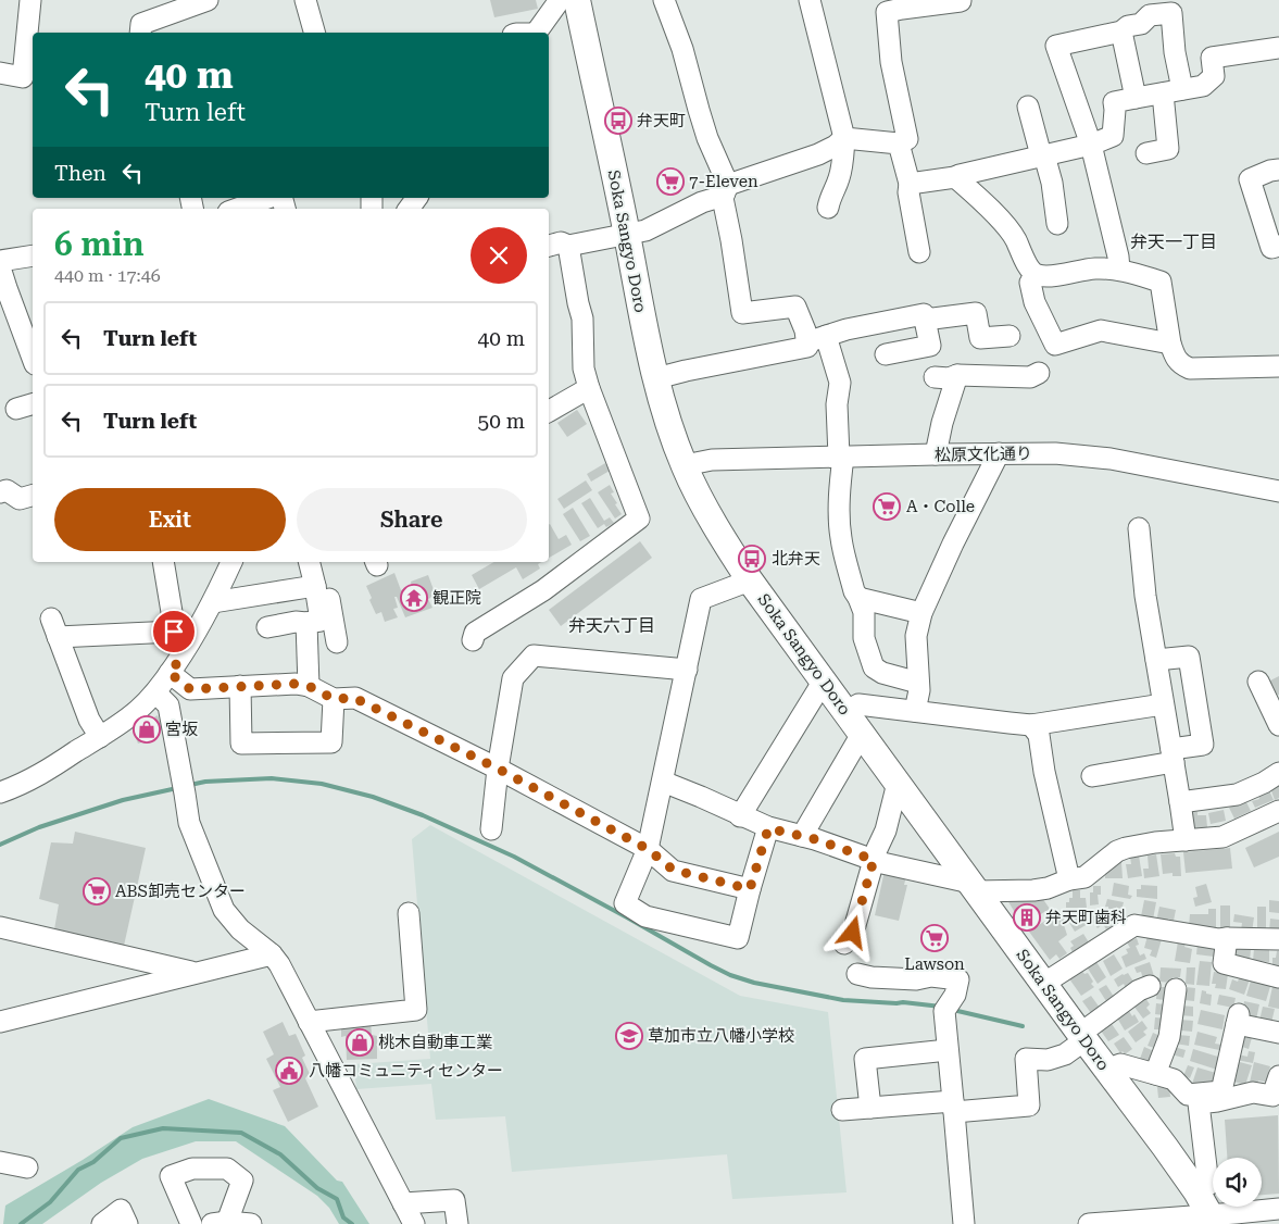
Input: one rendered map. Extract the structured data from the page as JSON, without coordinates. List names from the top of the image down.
{
  "streets": {
    "main road": ["Soka Sangyo Doro"],
    "street": ["松原文化通り"]
  },
  "crossings": [
    ["Soka Sangyo Doro", "松原文化通り"]
  ],
  "districts": ["弁天一丁目", "弁天六丁目"],
  "places": {
    "bus stop": ["弁天町", "北弁天"],
    "supermarket": [
      "7-Eleven",
      "A・Colle",
      "ABS卸売センター",
      "Lawson"
    ],
    "temple": ["観正院"],
    "shop": ["宮坂", "桃木自動車工業"],
    "building": ["弁天町歯科"],
    "school or university": ["草加市立八幡小学校"],
    "public building": ["八幡コミュニティセンター"]
  },
  "page": {
    "turn": ["40 m", "Turn left"],
    "then": "Then",
    "heading": ["6 min", "440 m · 17:46"],
    "list": [
      {
        "name": "Turn left",
        "value": "40 m"
      },
      {
        "name": "Turn left",
        "value": "50 m"
      }
    ],
    "buttons": ["Exit", "Share"]
  }
}
